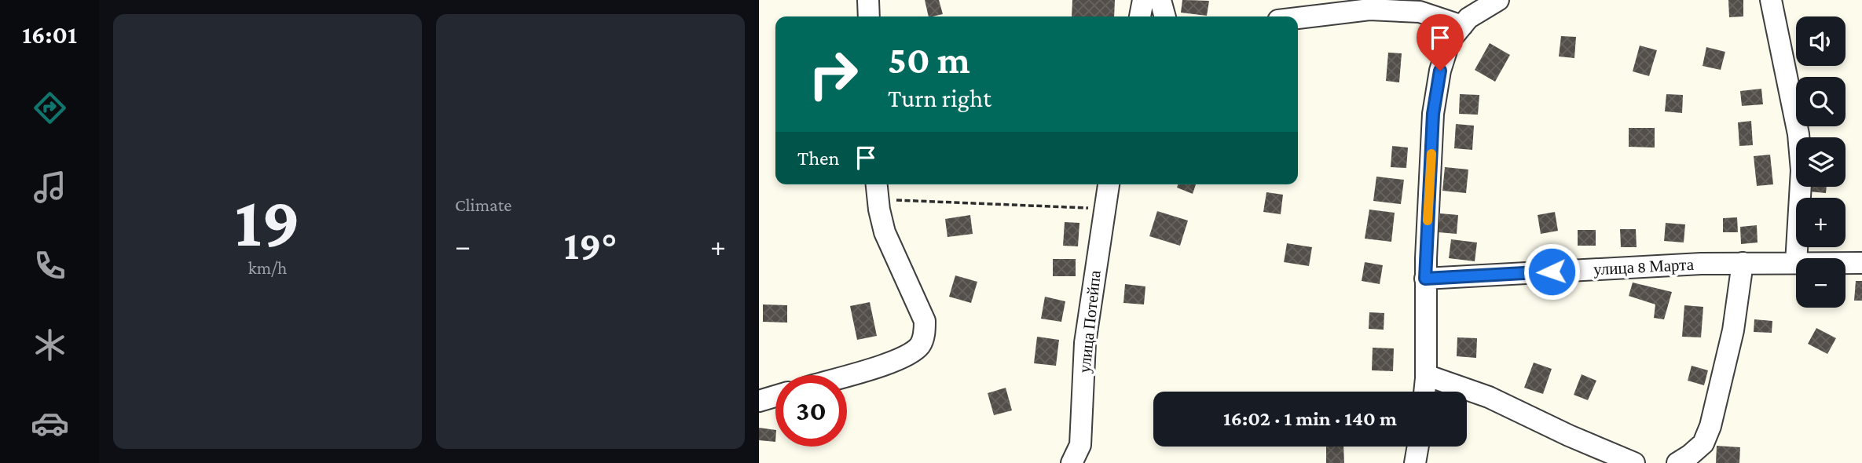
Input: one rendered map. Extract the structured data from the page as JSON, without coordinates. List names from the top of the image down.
{
  "streets": {
    "street": ["улица 8 Марта", "улица Потейпа"]
  },
  "page": {
    "tabs": "16:01",
    "tile": [
      ["19", "km/h"],
      "Climate"
    ],
    "map_buttons": ["+", "−"],
    "turn": ["50 m", "Turn right"],
    "then": "Then",
    "heat": ["−", "19°", "+"],
    "limit": "30",
    "trip": "16:02 · 1 min · 140 m"
  }
}
